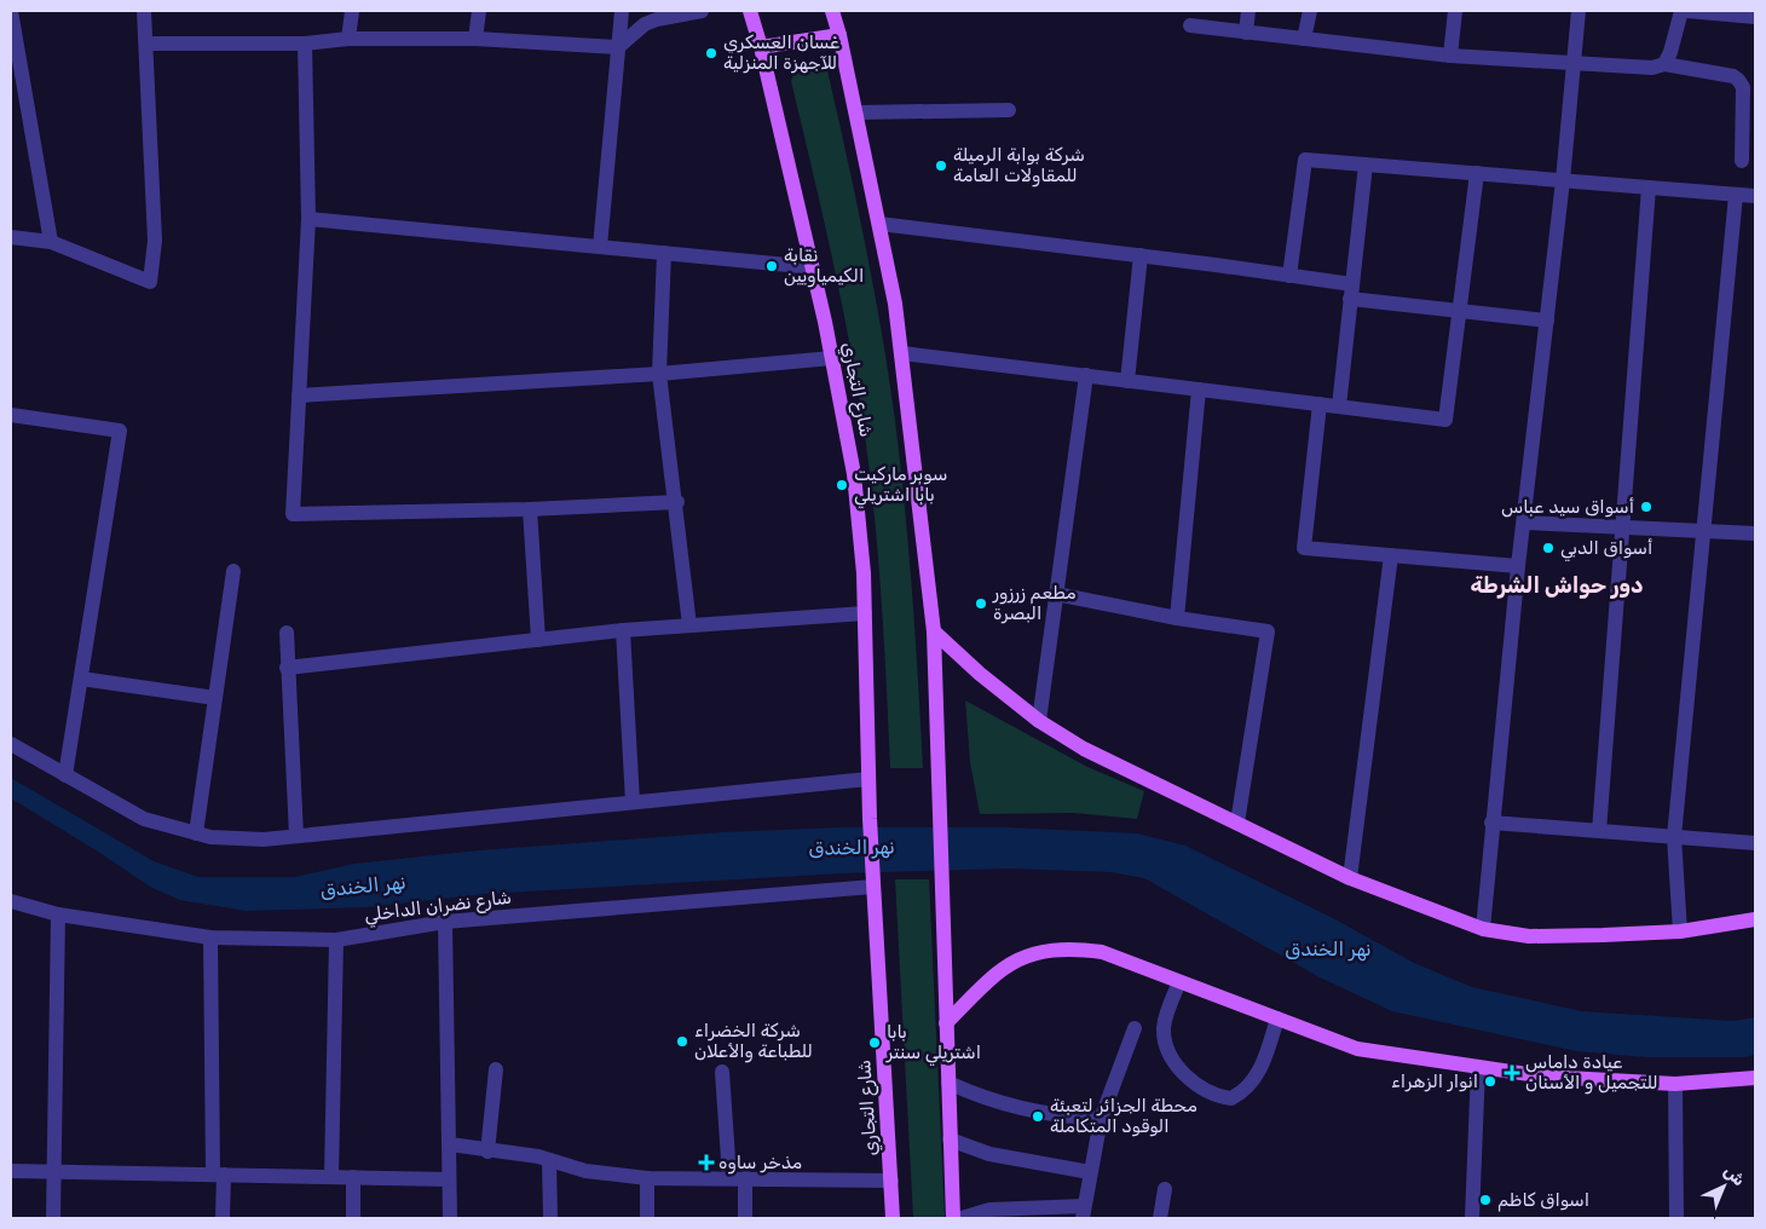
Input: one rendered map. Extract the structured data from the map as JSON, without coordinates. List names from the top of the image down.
{
  "streets": {
    "main road": ["شارع التجاري"],
    "street": ["شارع نضران الداخلي"]
  },
  "crossings": [
    ["شارع التجاري", "شارع نضران الداخلي"]
  ],
  "districts": ["دور حواش الشرطة"],
  "water": ["نهر الخندق"],
  "places": {
    "other": [
      "غسان العسكري للآجهزة المنزلية",
      "شركة بوابة الرميلة للمقاولات العامة",
      "نقابة الكيمياويين",
      "سوبر ماركيت بابا اشتريلي",
      "أسواق سيد عباس",
      "أسواق الدبي",
      "مطعم زرزور البصرة",
      "شركة الخضراء للطباعة والأعلان",
      "بابا اشتريلي سنتر",
      "انوار الزهراء",
      "محطة الجزائر لتعبئة الوقود المتكاملة",
      "اسواق كاظم"
    ],
    "health": ["عيادة داماس للتجميل و الأسنان", "مذخر ساوه"]
  },
  "north": "top right"
}
